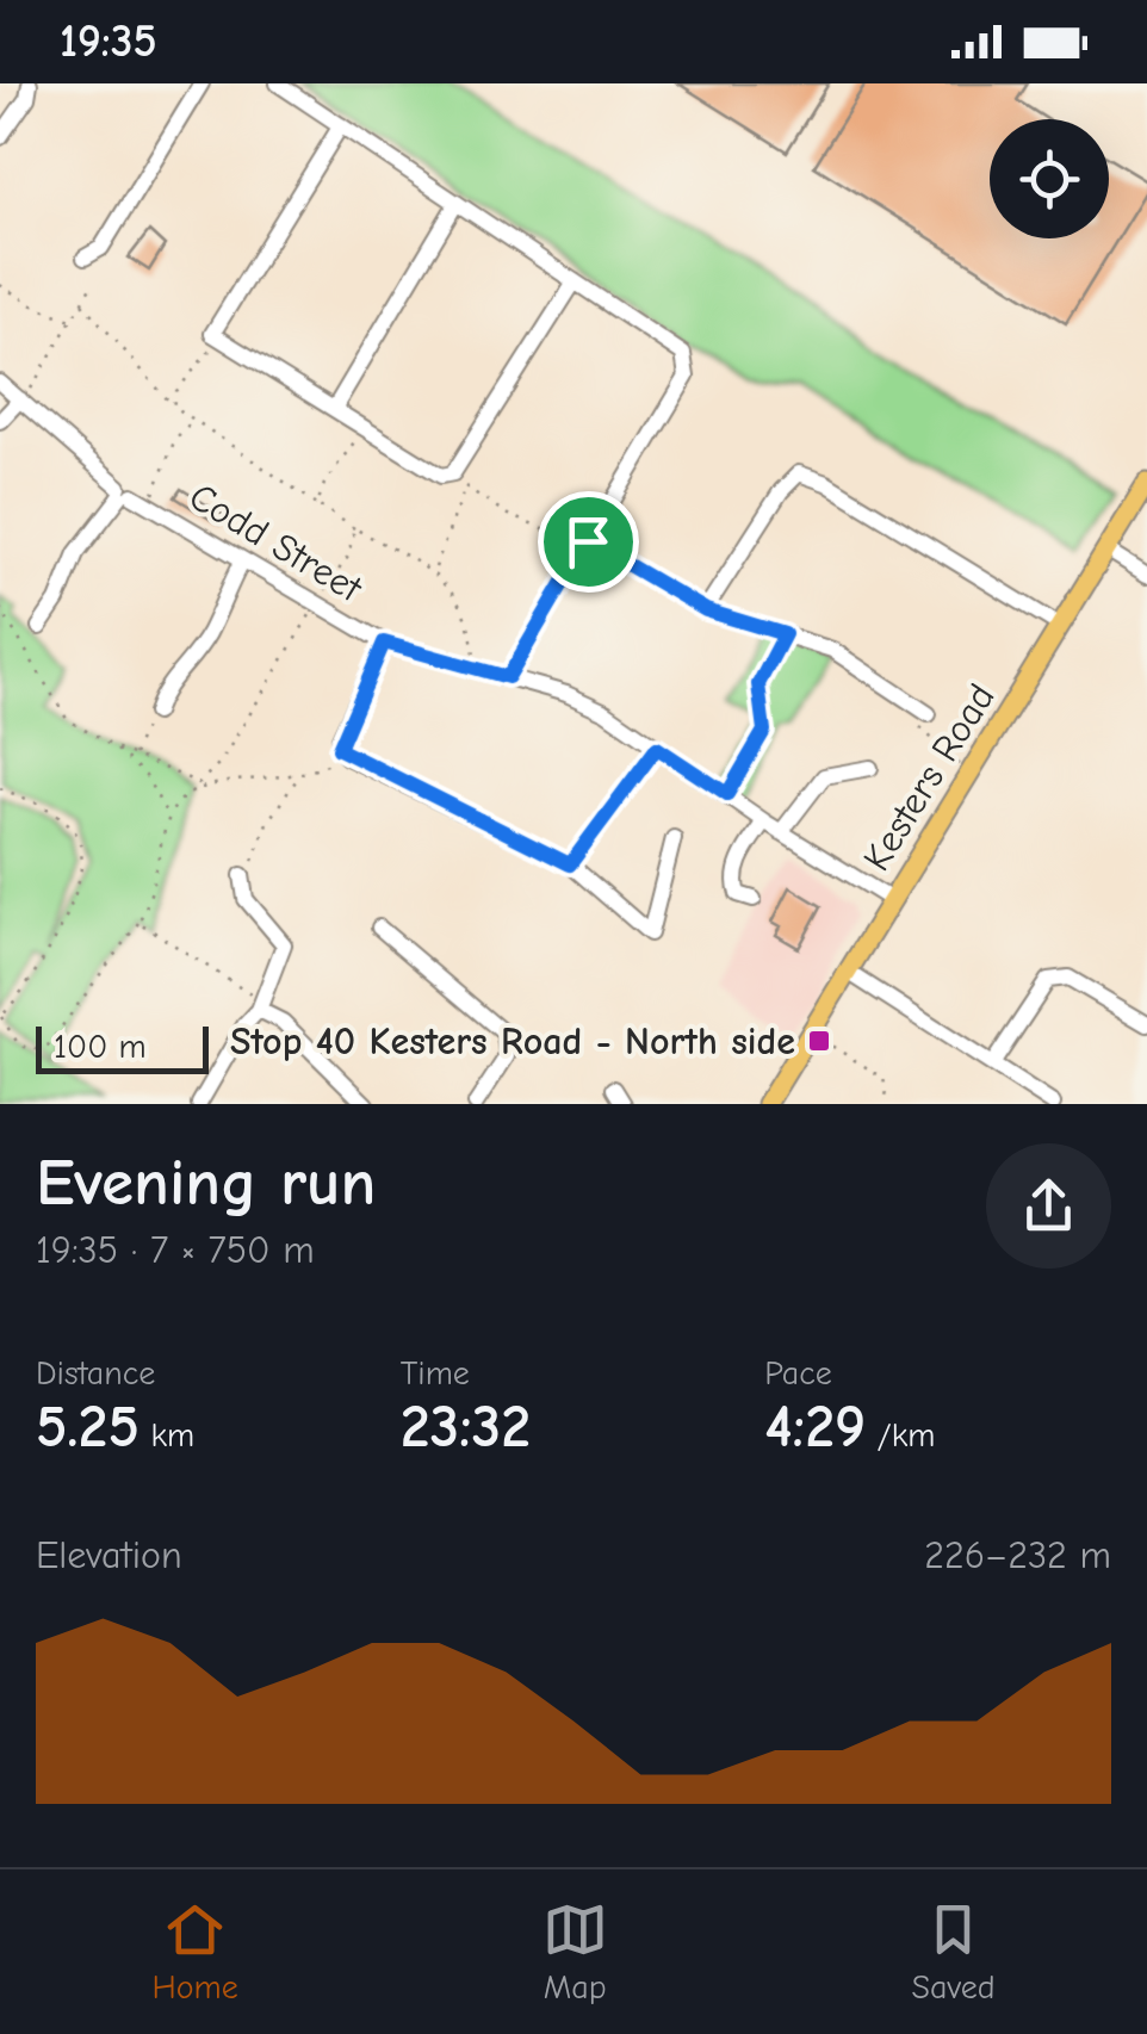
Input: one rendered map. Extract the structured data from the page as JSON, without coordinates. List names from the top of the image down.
{
  "streets": {
    "main road": ["Kesters Road"],
    "street": ["Codd Street"]
  },
  "crossings": [
    ["Codd Street", "Kesters Road"]
  ],
  "places": {
    "transit": ["Stop 40 Kesters Road - North side"]
  },
  "scale_bar": "100 m",
  "page": {
    "status": "19:35",
    "scale": "100 m",
    "heading": ["Evening run", "19:35 · 7 × 750 m"],
    "stats": [
      ["Distance", "5.25 km"],
      ["Time", "23:32"],
      ["Pace", "4:29 /km"]
    ],
    "chart": ["Elevation", "226–232 m"],
    "tabs": ["Home", "Map", "Saved"]
  }
}
